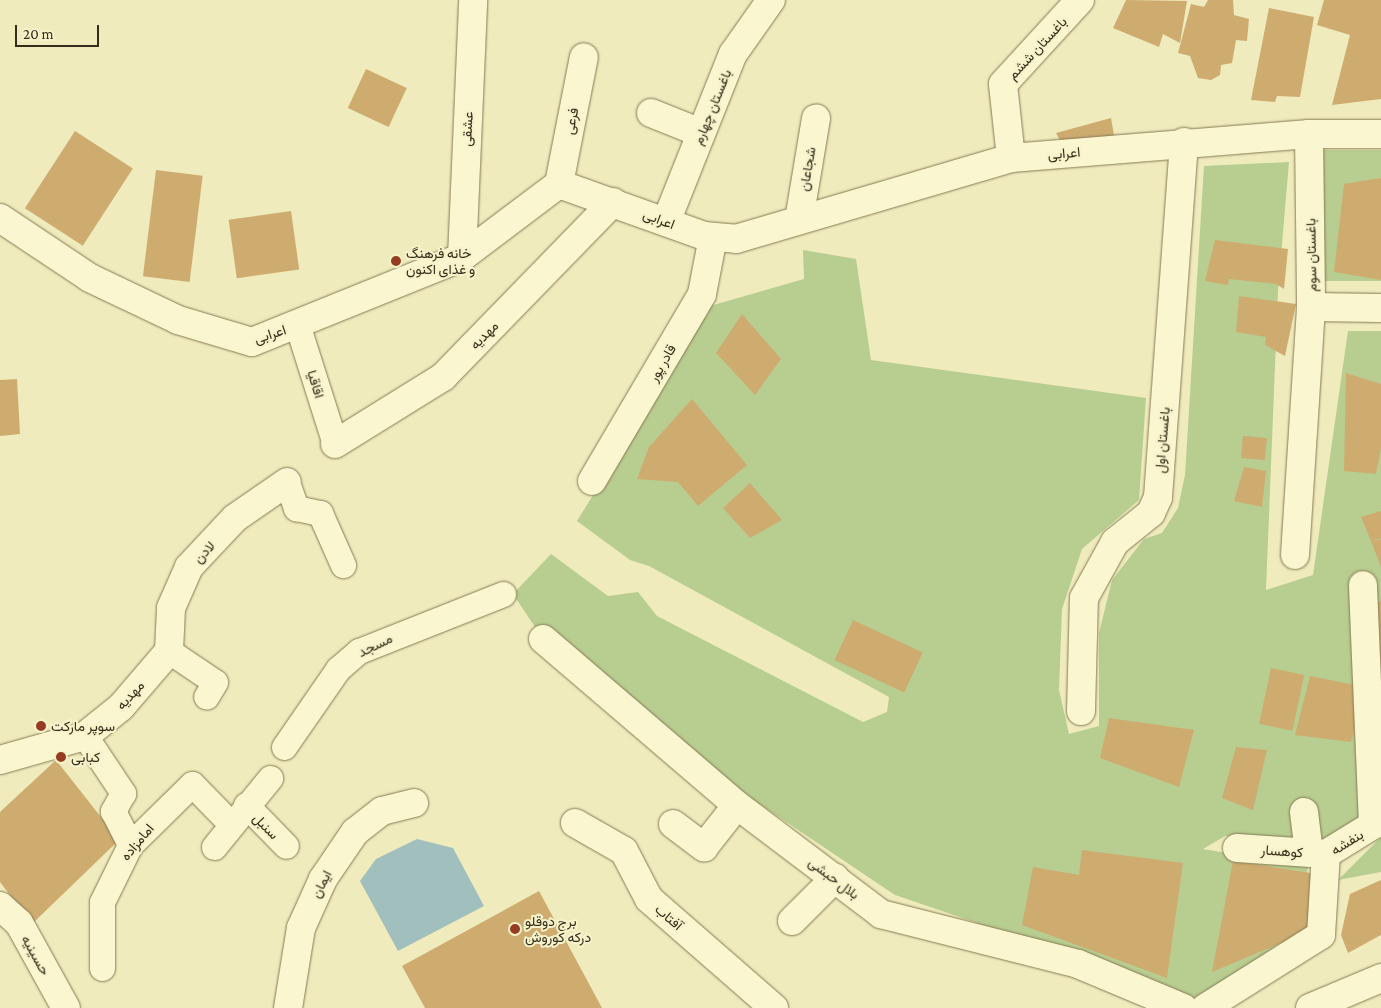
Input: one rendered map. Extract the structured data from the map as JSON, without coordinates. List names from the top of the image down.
{
  "streets": {
    "street": [
      "باغستان ششم",
      "باغستان چهارم",
      "فرعی",
      "عشقی",
      "اعرابی",
      "شجاعان",
      "باغستان سوم",
      "مهدیه",
      "قادر پور",
      "اقاقیا",
      "باغستان اول",
      "لادن",
      "مسجد",
      "سنبل",
      "امامزاده",
      "بنفشه",
      "کوهسار",
      "بلال حبشی",
      "ایمان",
      "آفتاب",
      "حسینیه"
    ]
  },
  "crossings": [
    ["باغستان ششم", "اعرابی"],
    ["باغستان چهارم", "اعرابی"],
    ["فرعی", "اعرابی"],
    ["عشقی", "اعرابی"],
    ["اعرابی", "شجاعان"],
    ["اعرابی", "باغستان سوم"],
    ["اعرابی", "مهدیه"],
    ["اعرابی", "قادر پور"],
    ["اعرابی", "اقاقیا"],
    ["اعرابی", "باغستان اول"],
    ["مهدیه", "اقاقیا"],
    ["مهدیه", "لادن"],
    ["سنبل", "امامزاده"],
    ["بنفشه", "کوهسار"]
  ],
  "places": [
    "خانه فرهنگ و غذای اکنون",
    "سوپر مارکت",
    "کبابی",
    "برج دوقلو درکه کوروش"
  ],
  "scale_bar": "20 m"
}
